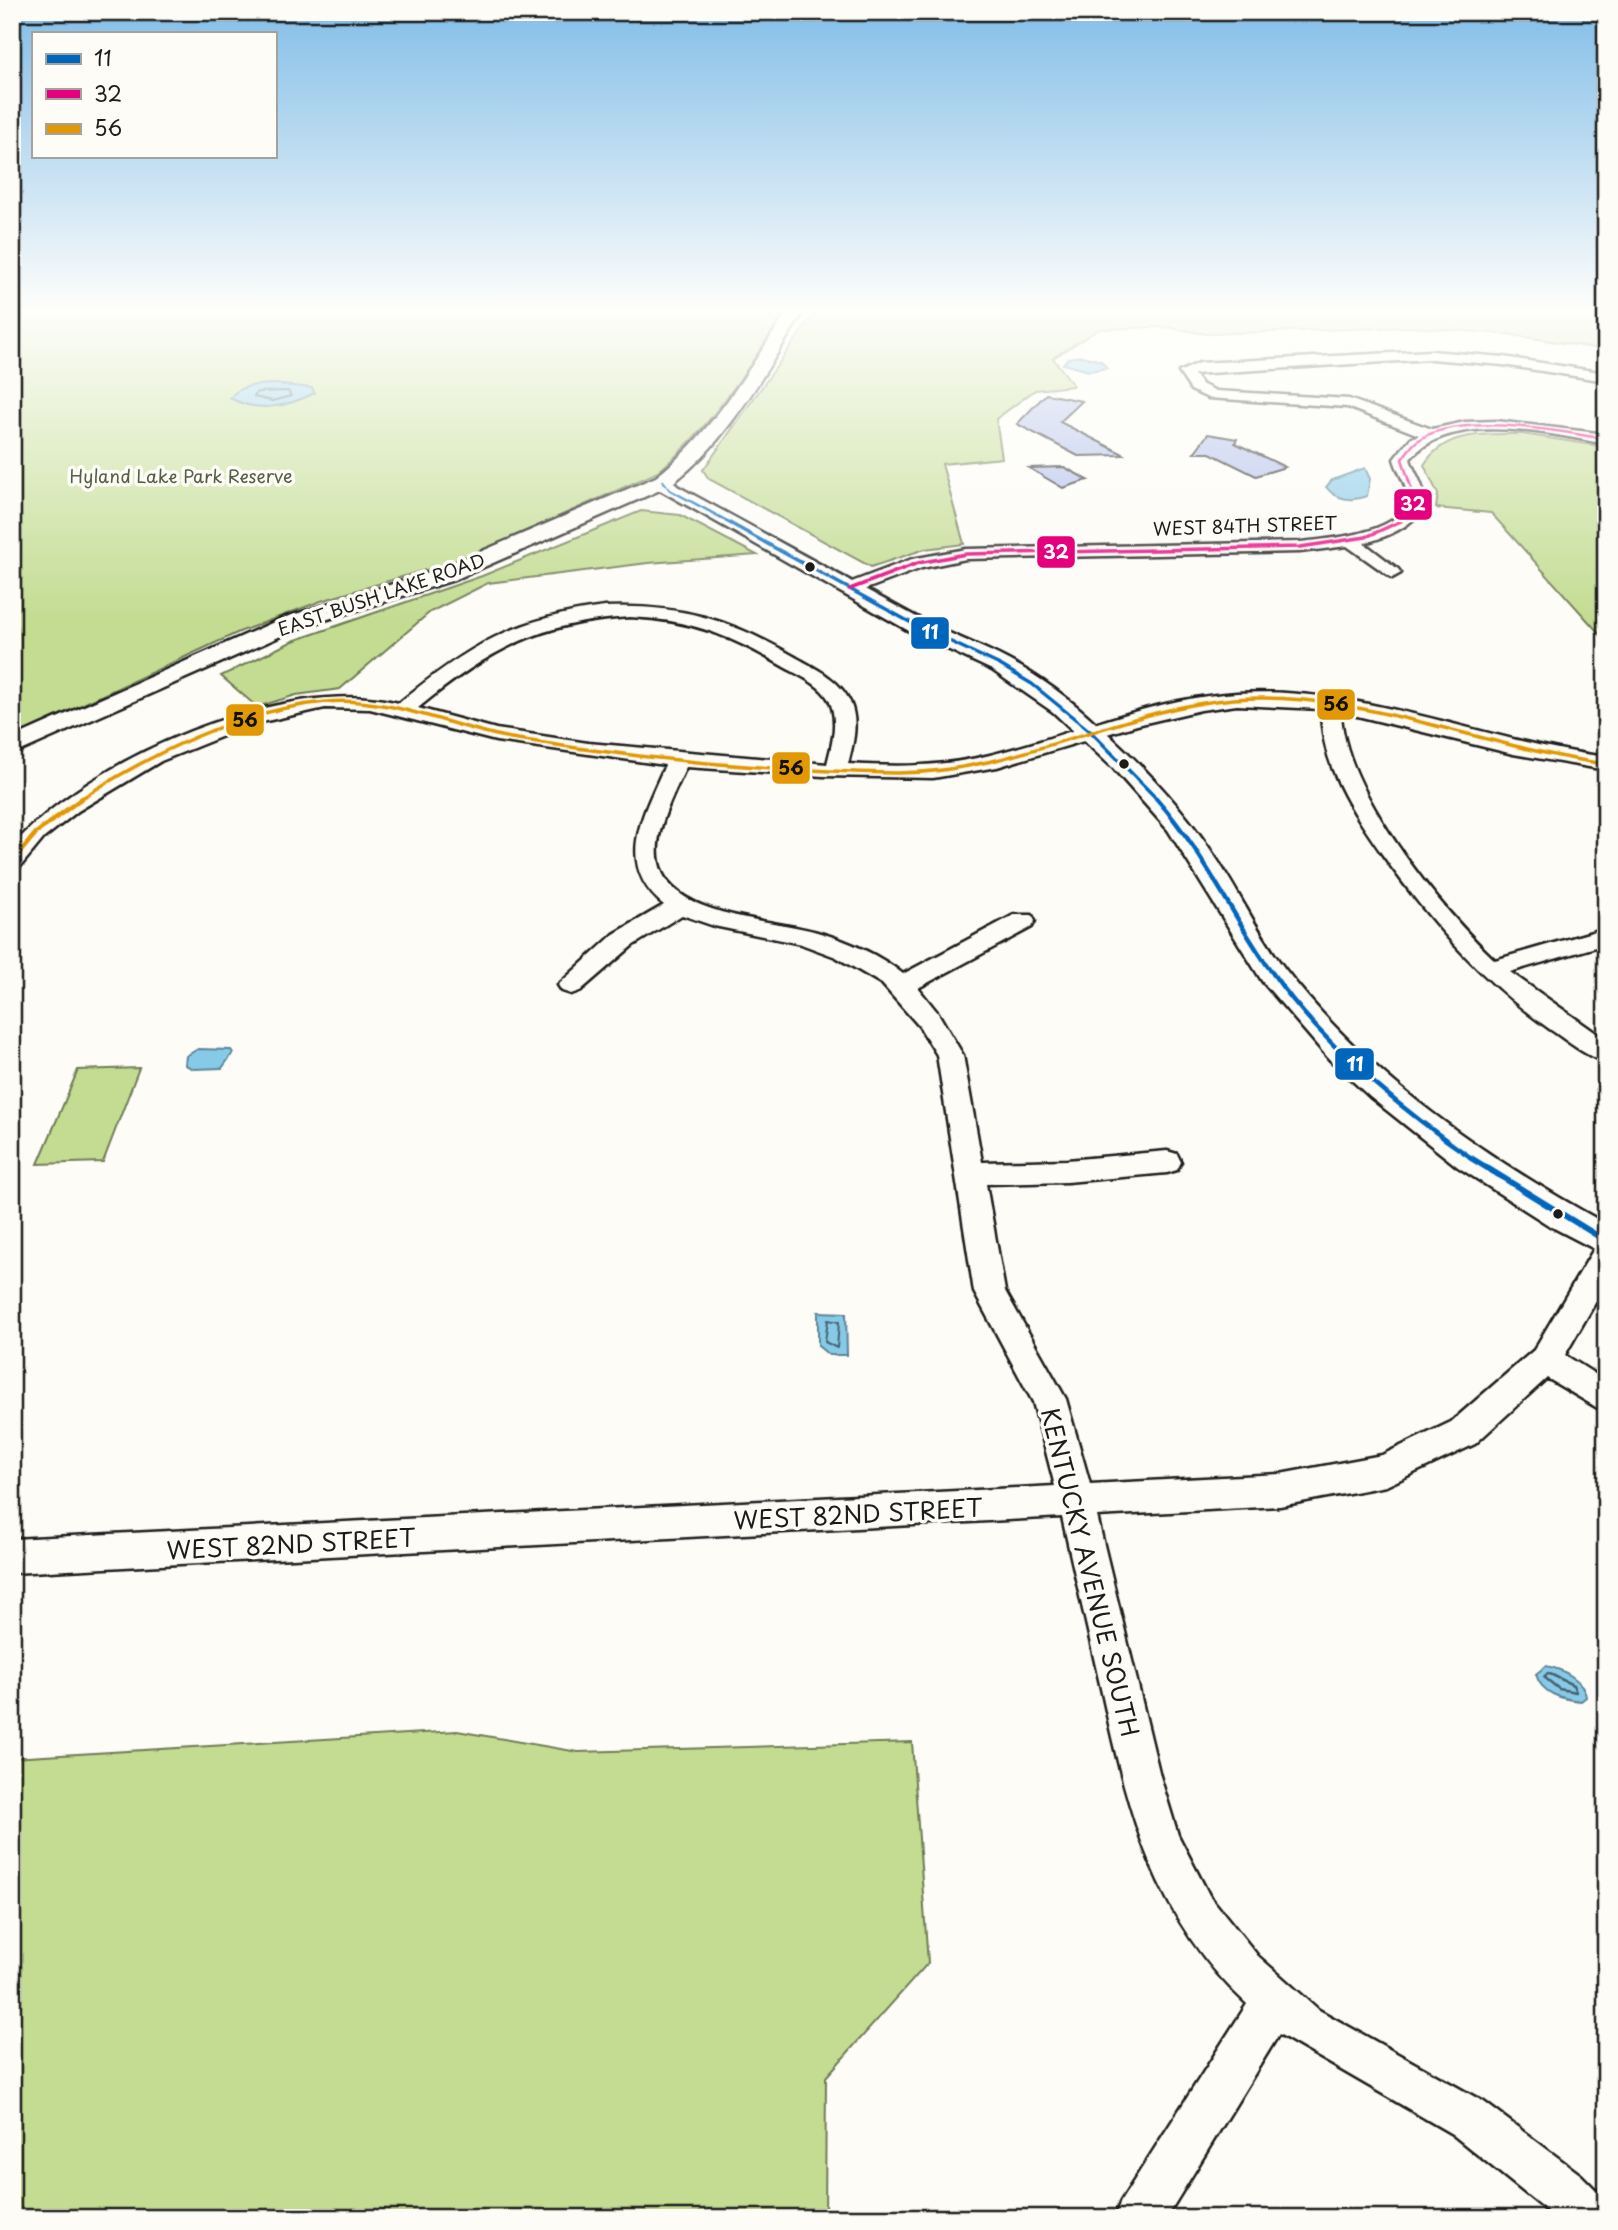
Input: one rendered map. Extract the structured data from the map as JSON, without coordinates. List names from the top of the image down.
{
  "streets": {
    "street": [
      "WEST 84TH STREET",
      "EAST BUSH LAKE ROAD",
      "WEST 82ND STREET",
      "KENTUCKY AVENUE SOUTH"
    ]
  },
  "crossings": [
    ["WEST 82ND STREET", "KENTUCKY AVENUE SOUTH"]
  ],
  "parks": ["Hyland Lake Park Reserve"],
  "lines": ["transit line 32", "transit line 11", "transit line 56"],
  "legend": ["11", "32", "56"]
}
